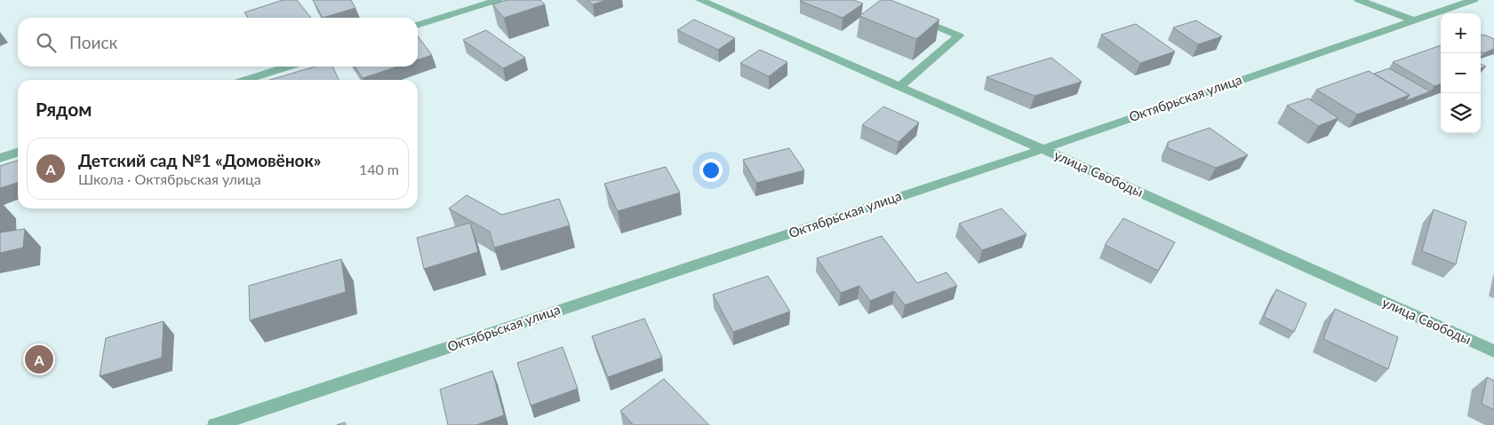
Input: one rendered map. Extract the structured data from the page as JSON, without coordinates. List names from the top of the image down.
{
  "streets": {
    "street": ["Октябрьская улица", "улица Свободы"]
  },
  "crossings": [
    ["Октябрьская улица", "улица Свободы"]
  ],
  "page": {
    "map_buttons": ["+", "−"],
    "search": "Поиск",
    "heading": "Рядом",
    "list": [
      {
        "mark": "A",
        "name": "Детский сад №1 «Домовёнок»",
        "note": "Школа · Октябрьская улица",
        "value": "140 m"
      }
    ],
    "pins": "A"
  }
}
